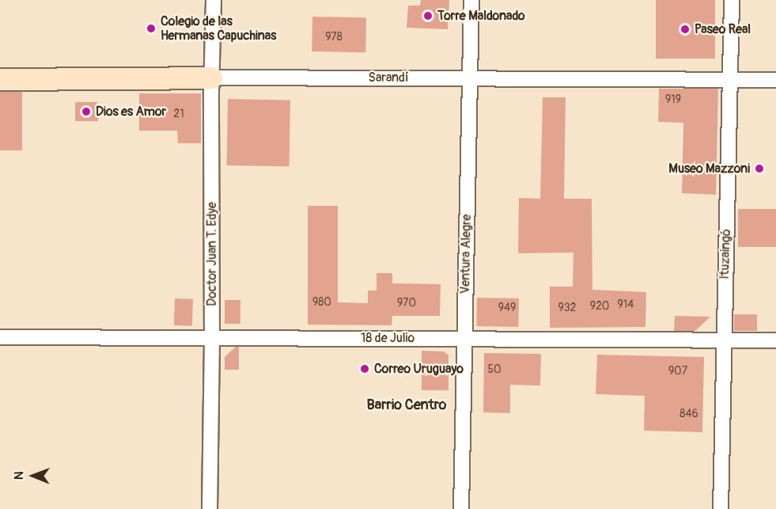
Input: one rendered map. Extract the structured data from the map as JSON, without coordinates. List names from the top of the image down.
{
  "streets": {
    "street": [
      "Sarandí",
      "Doctor Juan T. Edye",
      "Ventura Alegre",
      "Ituzaingó",
      "18 de Julio"
    ]
  },
  "crossings": [
    ["Sarandí", "Doctor Juan T. Edye"],
    ["Sarandí", "Ventura Alegre"],
    ["Sarandí", "Ituzaingó"],
    ["Doctor Juan T. Edye", "18 de Julio"],
    ["Ventura Alegre", "18 de Julio"],
    ["Ituzaingó", "18 de Julio"]
  ],
  "districts": ["Barrio Centro"],
  "places": [
    "Torre Maldonado",
    "Colegio de las Hermanas Capuchinas",
    "Paseo Real",
    "Dios es Amor",
    "Museo Mazzoni",
    "Correo Uruguayo"
  ],
  "house_numbers": [
    "978",
    "919",
    "21",
    "980",
    "970",
    "914",
    "920",
    "949",
    "932",
    "50",
    "907",
    "846"
  ],
  "north": "left"
}
